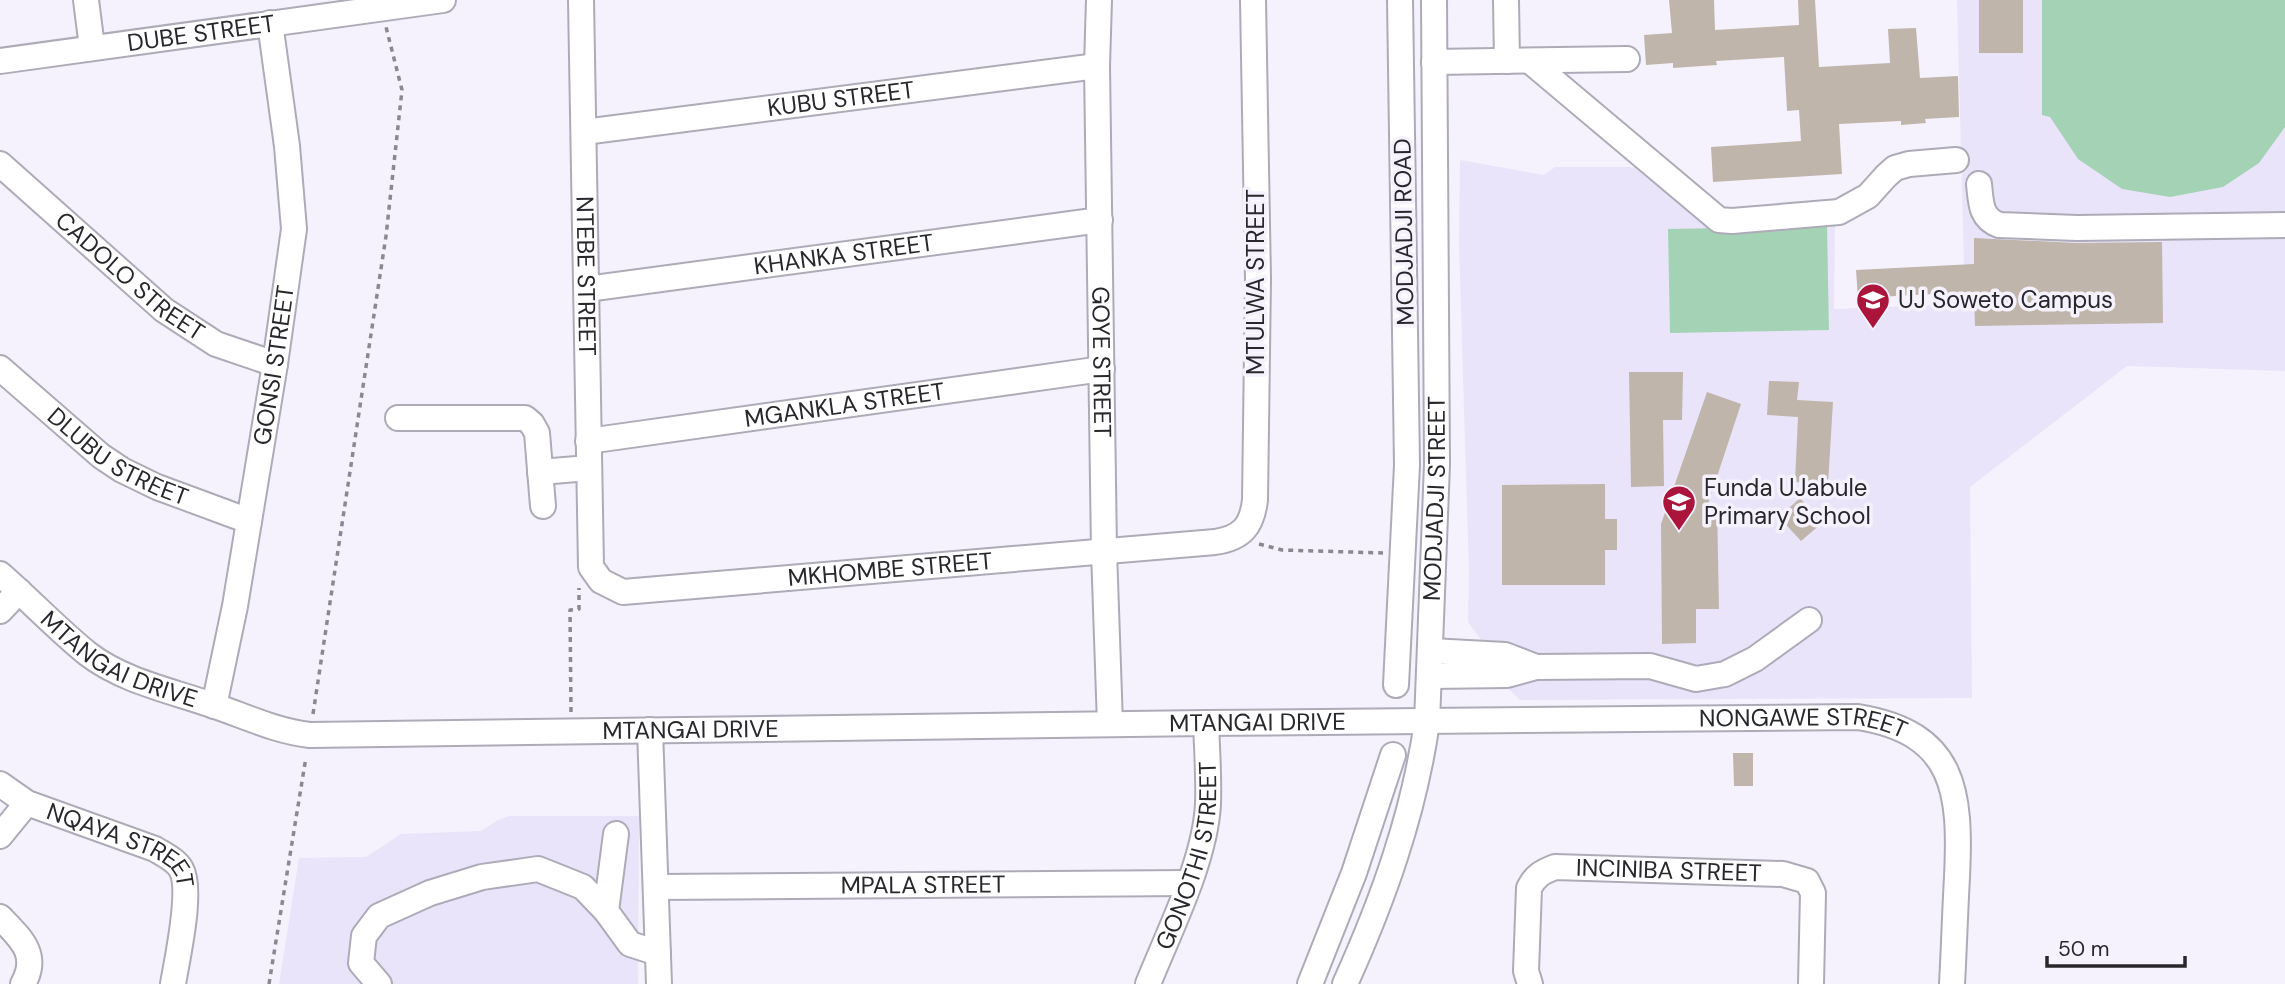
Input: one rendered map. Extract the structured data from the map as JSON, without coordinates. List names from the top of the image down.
{
  "streets": {
    "street": [
      "DUBE STREET",
      "KUBU STREET",
      "MODJADJI ROAD",
      "KHANKA STREET",
      "CADOLO STREET",
      "NTEBE STREET",
      "MTULWA STREET",
      "GOYE STREET",
      "GONSI STREET",
      "MGANKLA STREET",
      "DLUBU STREET",
      "MODJADJI STREET",
      "MKHOMBE STREET",
      "MTANGAI DRIVE",
      "NONGAWE STREET",
      "NQAYA STREET",
      "GONOTHI STREET",
      "INCINIBA STREET",
      "MPALA STREET"
    ]
  },
  "crossings": [
    ["DUBE STREET", "GONSI STREET"],
    ["KUBU STREET", "NTEBE STREET"],
    ["KUBU STREET", "GOYE STREET"],
    ["KHANKA STREET", "NTEBE STREET"],
    ["KHANKA STREET", "GOYE STREET"],
    ["CADOLO STREET", "GONSI STREET"],
    ["NTEBE STREET", "MGANKLA STREET"],
    ["NTEBE STREET", "MKHOMBE STREET"],
    ["MTULWA STREET", "MKHOMBE STREET"],
    ["GOYE STREET", "MGANKLA STREET"],
    ["GOYE STREET", "MKHOMBE STREET"],
    ["GOYE STREET", "MTANGAI DRIVE"],
    ["GONSI STREET", "DLUBU STREET"],
    ["GONSI STREET", "MTANGAI DRIVE"],
    ["MODJADJI STREET", "MTANGAI DRIVE"],
    ["MODJADJI STREET", "NONGAWE STREET"],
    ["MTANGAI DRIVE", "NONGAWE STREET"],
    ["MTANGAI DRIVE", "GONOTHI STREET"],
    ["GONOTHI STREET", "MPALA STREET"]
  ],
  "places": {
    "school or university": ["UJ Soweto Campus", "Funda UJabule Primary School"]
  },
  "scale_bar": "50 m"
}
